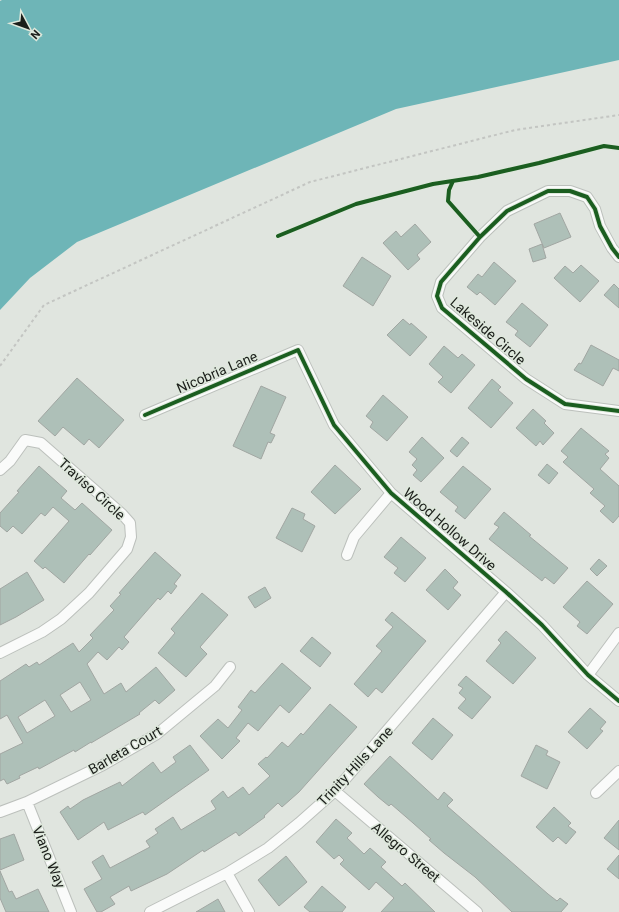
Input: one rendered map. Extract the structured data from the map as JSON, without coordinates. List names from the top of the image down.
{
  "streets": {
    "street": [
      "Lakeside Circle",
      "Nicobria Lane",
      "Traviso Circle",
      "Wood Hollow Drive",
      "Barleta Court",
      "Trinity Hills Lane",
      "Allegro Street",
      "Viano Way"
    ]
  },
  "crossings": [
    ["Nicobria Lane", "Wood Hollow Drive"],
    ["Wood Hollow Drive", "Trinity Hills Lane"],
    ["Barleta Court", "Viano Way"],
    ["Trinity Hills Lane", "Allegro Street"]
  ],
  "north": "bottom right"
}
